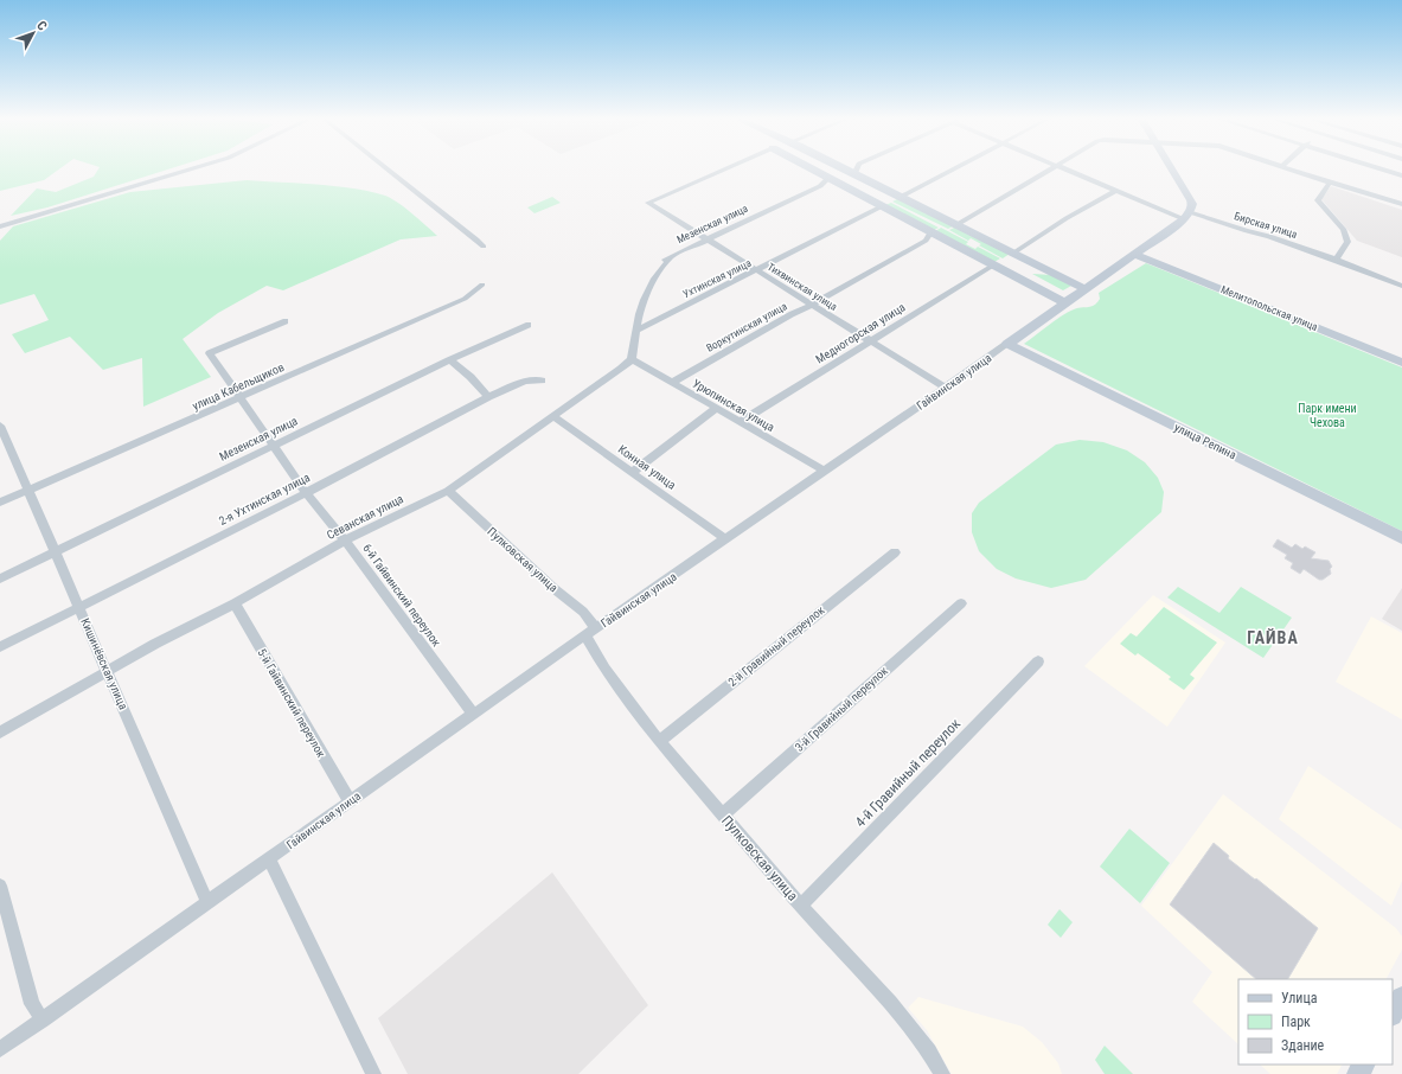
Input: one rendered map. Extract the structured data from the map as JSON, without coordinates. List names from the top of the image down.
{
  "streets": {
    "main road": ["Мелитопольская улица", "Гайвинская улица", "улица Репина"],
    "street": [
      "Мезенская улица",
      "Бирская улица",
      "Ухтинская улица",
      "Тихвинская улица",
      "Воркутинская улица",
      "Медногорская улица",
      "улица Кабельщиков",
      "Урюпинская улица",
      "Конная улица",
      "2-я Ухтинская улица",
      "Севанская улица",
      "Пулковская улица",
      "6-й Гайвинский переулок",
      "2-й Гравийный переулок",
      "Кишинёвская улица",
      "5-й Гайвинский переулок",
      "3-й Гравийный переулок",
      "4-й Гравийный переулок"
    ]
  },
  "crossings": [
    ["Мезенская улица", "Тихвинская улица"],
    ["Мезенская улица", "6-й Гайвинский переулок"],
    ["Мезенская улица", "Кишинёвская улица"],
    ["Бирская улица", "Гайвинская улица"],
    ["Ухтинская улица", "Тихвинская улица"],
    ["Тихвинская улица", "Воркутинская улица"],
    ["Тихвинская улица", "Медногорская улица"],
    ["Тихвинская улица", "Гайвинская улица"],
    ["Мелитопольская улица", "Гайвинская улица"],
    ["Воркутинская улица", "Урюпинская улица"],
    ["Медногорская улица", "Урюпинская улица"],
    ["Гайвинская улица", "Урюпинская улица"],
    ["Гайвинская улица", "улица Репина"],
    ["Гайвинская улица", "Конная улица"],
    ["Гайвинская улица", "Пулковская улица"],
    ["Гайвинская улица", "6-й Гайвинский переулок"],
    ["Гайвинская улица", "Кишинёвская улица"],
    ["Гайвинская улица", "5-й Гайвинский переулок"],
    ["улица Кабельщиков", "6-й Гайвинский переулок"],
    ["улица Кабельщиков", "Кишинёвская улица"],
    ["Урюпинская улица", "Севанская улица"],
    ["Конная улица", "Севанская улица"],
    ["2-я Ухтинская улица", "6-й Гайвинский переулок"],
    ["2-я Ухтинская улица", "Кишинёвская улица"],
    ["Севанская улица", "Пулковская улица"],
    ["Севанская улица", "6-й Гайвинский переулок"],
    ["Севанская улица", "Кишинёвская улица"],
    ["Севанская улица", "5-й Гайвинский переулок"],
    ["Пулковская улица", "2-й Гравийный переулок"],
    ["Пулковская улица", "3-й Гравийный переулок"],
    ["Пулковская улица", "4-й Гравийный переулок"]
  ],
  "districts": ["ГАЙВА"],
  "parks": ["Парк имени Чехова"],
  "legend": ["Улица", "Парк", "Здание"],
  "north": "top right"
}
